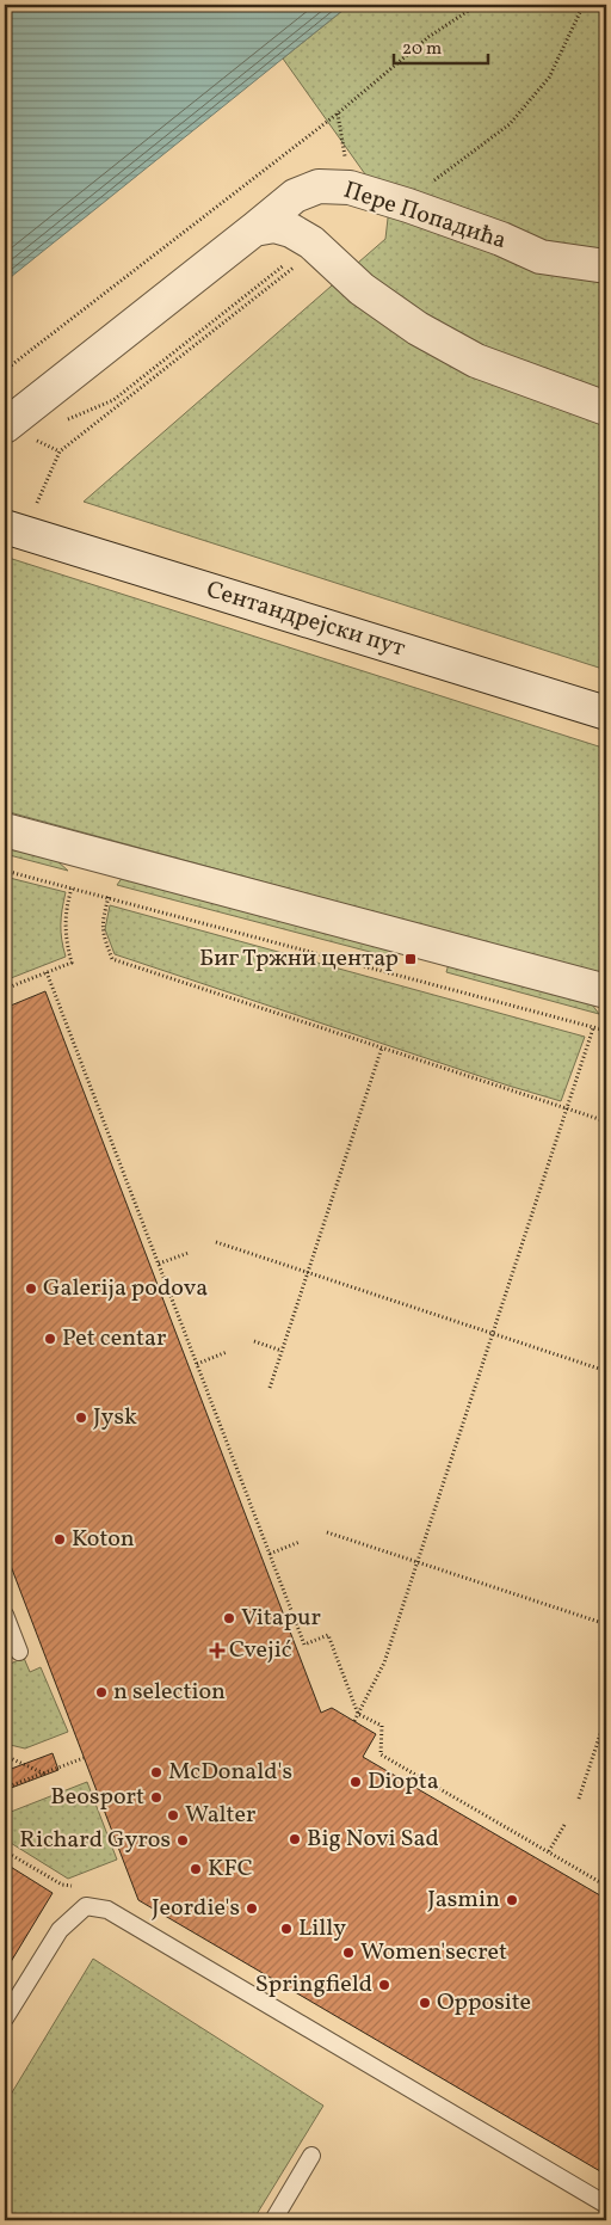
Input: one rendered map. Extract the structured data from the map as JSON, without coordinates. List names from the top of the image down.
{
  "streets": {
    "street": ["Пере Попадића", "Сентандрејски пут"]
  },
  "places": {
    "transit": ["Биг Тржни центар"],
    "other": [
      "Galerija podova",
      "Pet centar",
      "Jysk",
      "Koton",
      "Vitapur",
      "n selection",
      "McDonald's",
      "Diopta",
      "Beosport",
      "Walter",
      "Big Novi Sad",
      "Richard Gyros",
      "KFC",
      "Jasmin",
      "Jeordie's",
      "Lilly",
      "Women'secret",
      "Springfield",
      "Opposite"
    ],
    "health": ["Cvejić"]
  },
  "scale_bar": "20 m"
}
